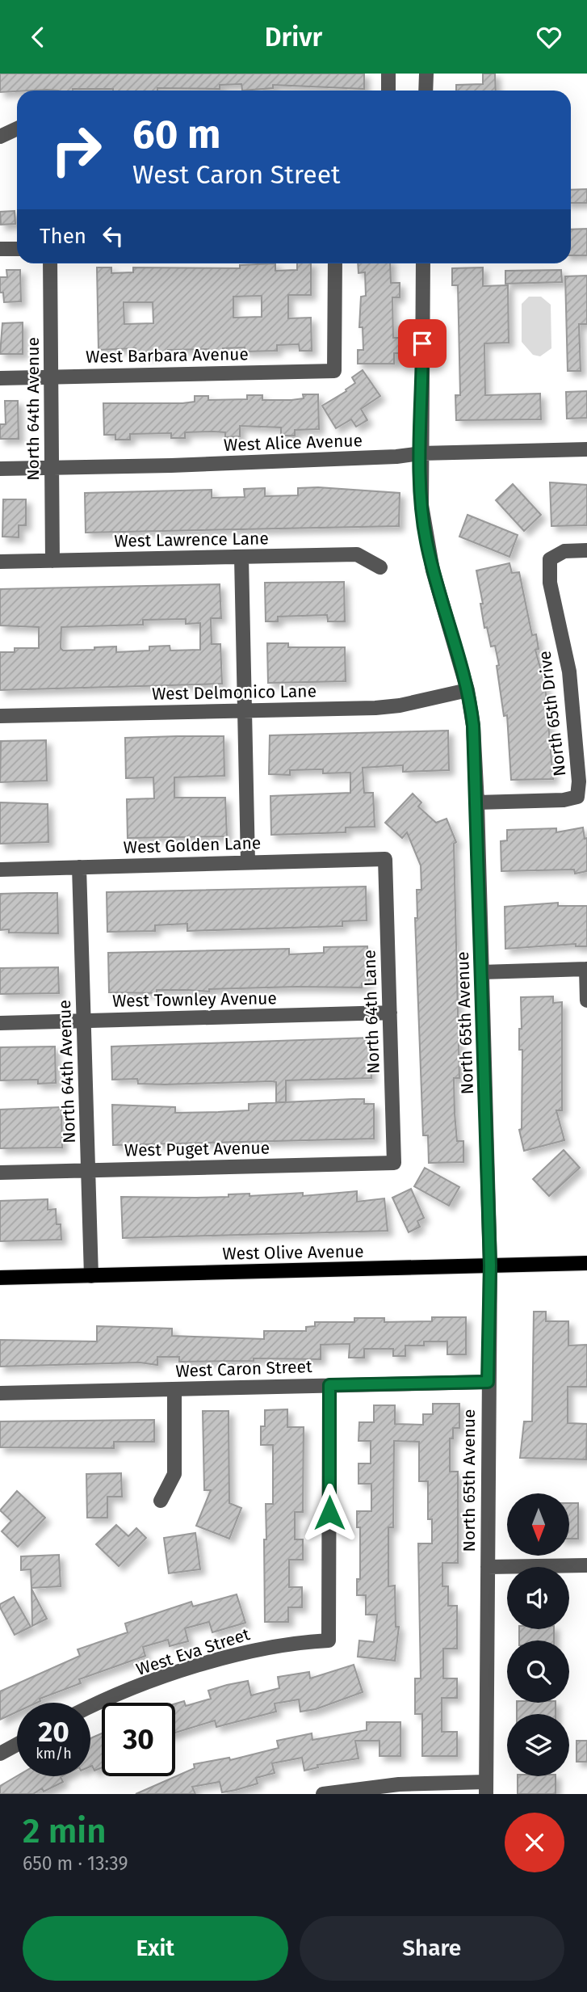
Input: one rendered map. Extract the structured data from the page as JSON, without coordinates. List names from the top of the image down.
{
  "streets": {
    "main road": ["West Olive Avenue"],
    "street": [
      "West Barbara Avenue",
      "North 64th Avenue",
      "West Alice Avenue",
      "West Lawrence Lane",
      "West Delmonico Lane",
      "North 65th Drive",
      "West Golden Lane",
      "West Townley Avenue",
      "North 64th Lane",
      "North 65th Avenue",
      "West Puget Avenue",
      "West Caron Street",
      "West Eva Street"
    ]
  },
  "crossings": [
    ["West Barbara Avenue", "North 64th Avenue"],
    ["North 64th Avenue", "West Alice Avenue"],
    ["North 64th Avenue", "West Lawrence Lane"],
    ["North 64th Avenue", "West Golden Lane"],
    ["North 64th Avenue", "West Townley Avenue"],
    ["North 64th Avenue", "West Puget Avenue"],
    ["North 64th Avenue", "West Olive Avenue"],
    ["West Alice Avenue", "North 65th Avenue"],
    ["West Delmonico Lane", "North 65th Avenue"],
    ["North 65th Drive", "North 65th Avenue"],
    ["West Golden Lane", "North 64th Lane"],
    ["West Townley Avenue", "North 64th Lane"],
    ["North 64th Lane", "West Puget Avenue"],
    ["North 65th Avenue", "West Olive Avenue"],
    ["North 65th Avenue", "West Caron Street"],
    ["West Caron Street", "West Eva Street"]
  ],
  "north": "bottom",
  "page": {
    "header": "Drivr",
    "turn": ["60 m", "West Caron Street"],
    "then": "Then",
    "speed": "20 km/h",
    "limit": "30",
    "heading": ["2 min", "650 m · 13:39"],
    "buttons": ["Exit", "Share"]
  }
}
